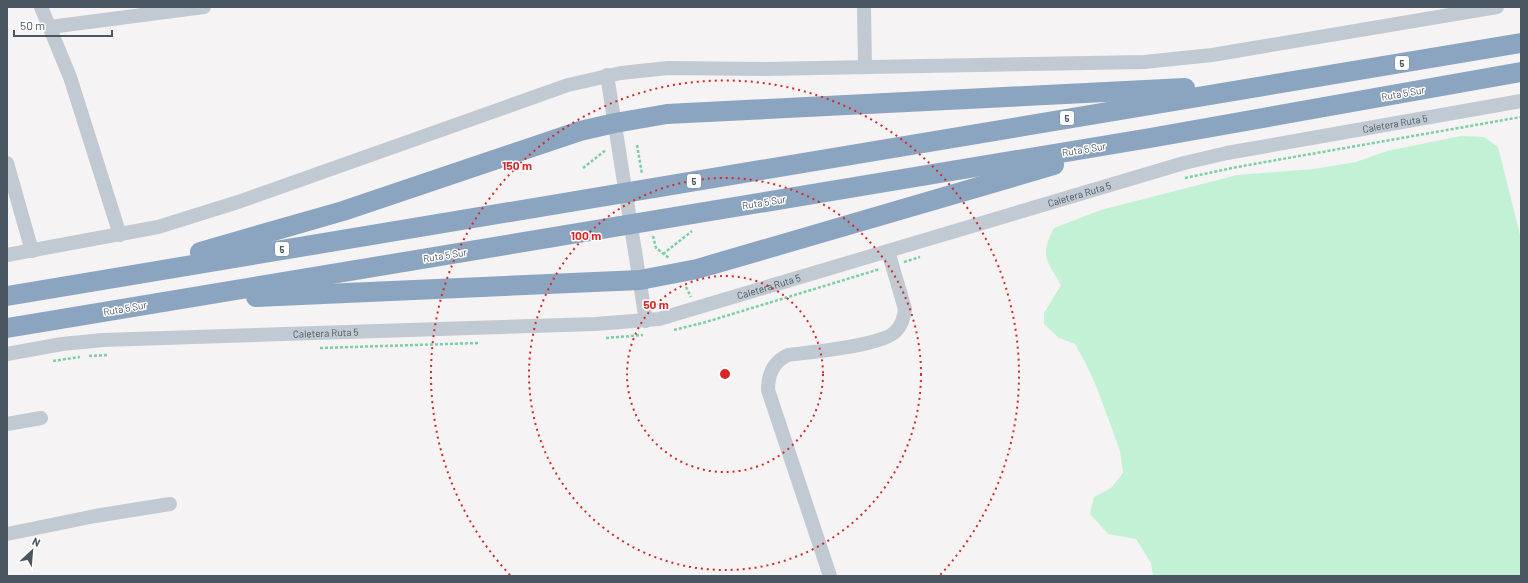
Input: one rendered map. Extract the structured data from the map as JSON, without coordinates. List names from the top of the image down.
{
  "streets": {
    "highway": ["5", "Ruta 5 Sur"],
    "street": ["Caletera Ruta 5"]
  },
  "scale_bar": "50 m",
  "north": "top right",
  "rings": ["150 m", "100 m", "50 m"]
}
